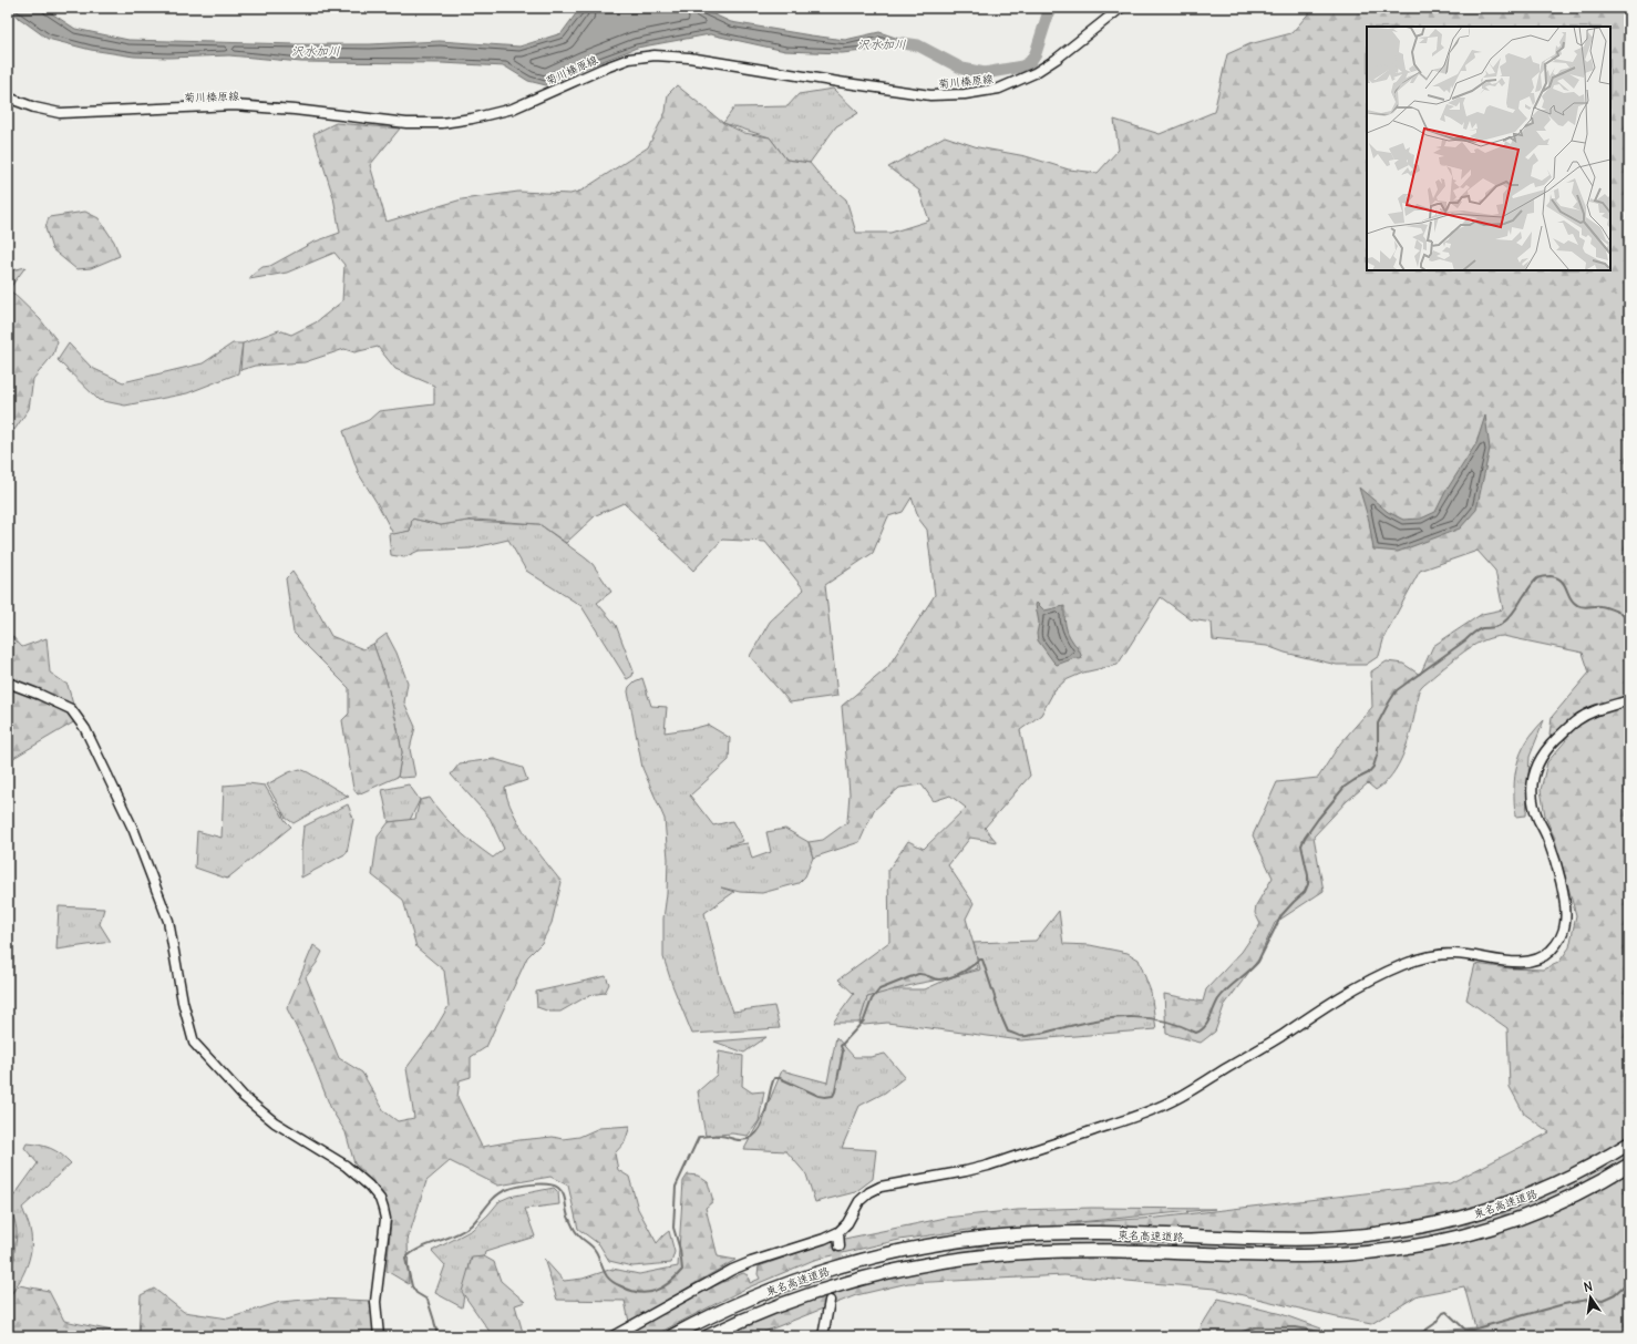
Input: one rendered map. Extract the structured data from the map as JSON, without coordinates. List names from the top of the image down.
{
  "streets": {
    "highway": ["東名高速道路"],
    "street": ["菊川榛原線"]
  },
  "water": ["沢水加川"],
  "north": "top"
}
